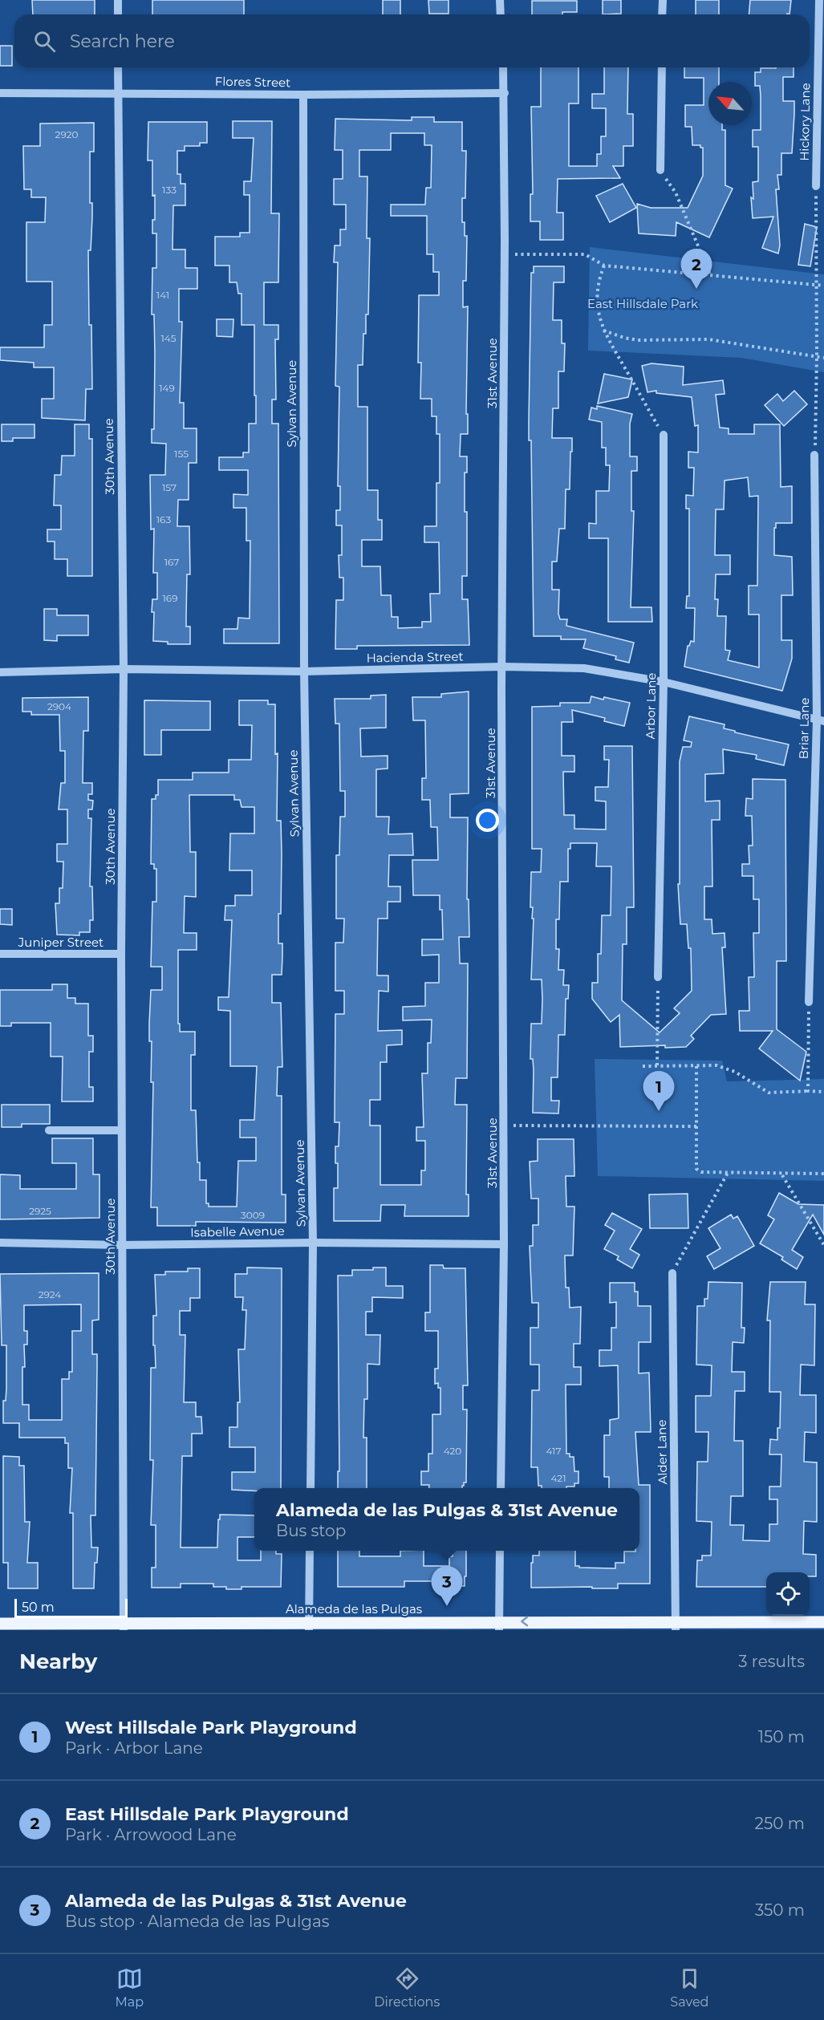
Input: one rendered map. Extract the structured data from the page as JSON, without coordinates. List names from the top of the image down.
{
  "streets": {
    "main road": ["Alameda de las Pulgas"],
    "street": [
      "Flores Street",
      "Hickory Lane",
      "31st Avenue",
      "Sylvan Avenue",
      "30th Avenue",
      "Hacienda Street",
      "Arbor Lane",
      "Briar Lane",
      "Juniper Street",
      "Isabelle Avenue",
      "Alder Lane"
    ]
  },
  "crossings": [
    ["Flores Street", "31st Avenue"],
    ["Flores Street", "Sylvan Avenue"],
    ["Flores Street", "30th Avenue"],
    ["31st Avenue", "Hacienda Street"],
    ["31st Avenue", "Isabelle Avenue"],
    ["Sylvan Avenue", "Hacienda Street"],
    ["Sylvan Avenue", "Isabelle Avenue"],
    ["30th Avenue", "Hacienda Street"],
    ["30th Avenue", "Juniper Street"],
    ["30th Avenue", "Isabelle Avenue"],
    ["30th Avenue", "Alameda de las Pulgas"],
    ["Hacienda Street", "Arbor Lane"],
    ["Hacienda Street", "Briar Lane"],
    ["Alder Lane", "Alameda de las Pulgas"]
  ],
  "parks": ["East Hillsdale Park"],
  "house_numbers": [
    "2920",
    "133",
    "141",
    "145",
    "149",
    "155",
    "157",
    "163",
    "167",
    "169",
    "2904",
    "2925",
    "3009",
    "2924",
    "420",
    "417",
    "421"
  ],
  "scale_bar": "50 m",
  "north": "top left",
  "page": {
    "search": "Search here",
    "pins": ["2", "1", "3"],
    "popup": ["Alameda de las Pulgas & 31st Avenue", "Bus stop"],
    "scale": "50 m",
    "heading": ["Nearby", "3 results"],
    "list": [
      {
        "mark": "1",
        "name": "West Hillsdale Park Playground",
        "note": "Park · Arbor Lane",
        "value": "150 m"
      },
      {
        "mark": "2",
        "name": "East Hillsdale Park Playground",
        "note": "Park · Arrowood Lane",
        "value": "250 m"
      },
      {
        "mark": "3",
        "name": "Alameda de las Pulgas & 31st Avenue",
        "note": "Bus stop · Alameda de las Pulgas",
        "value": "350 m"
      }
    ],
    "nav": ["Map", "Directions", "Saved"]
  }
}
